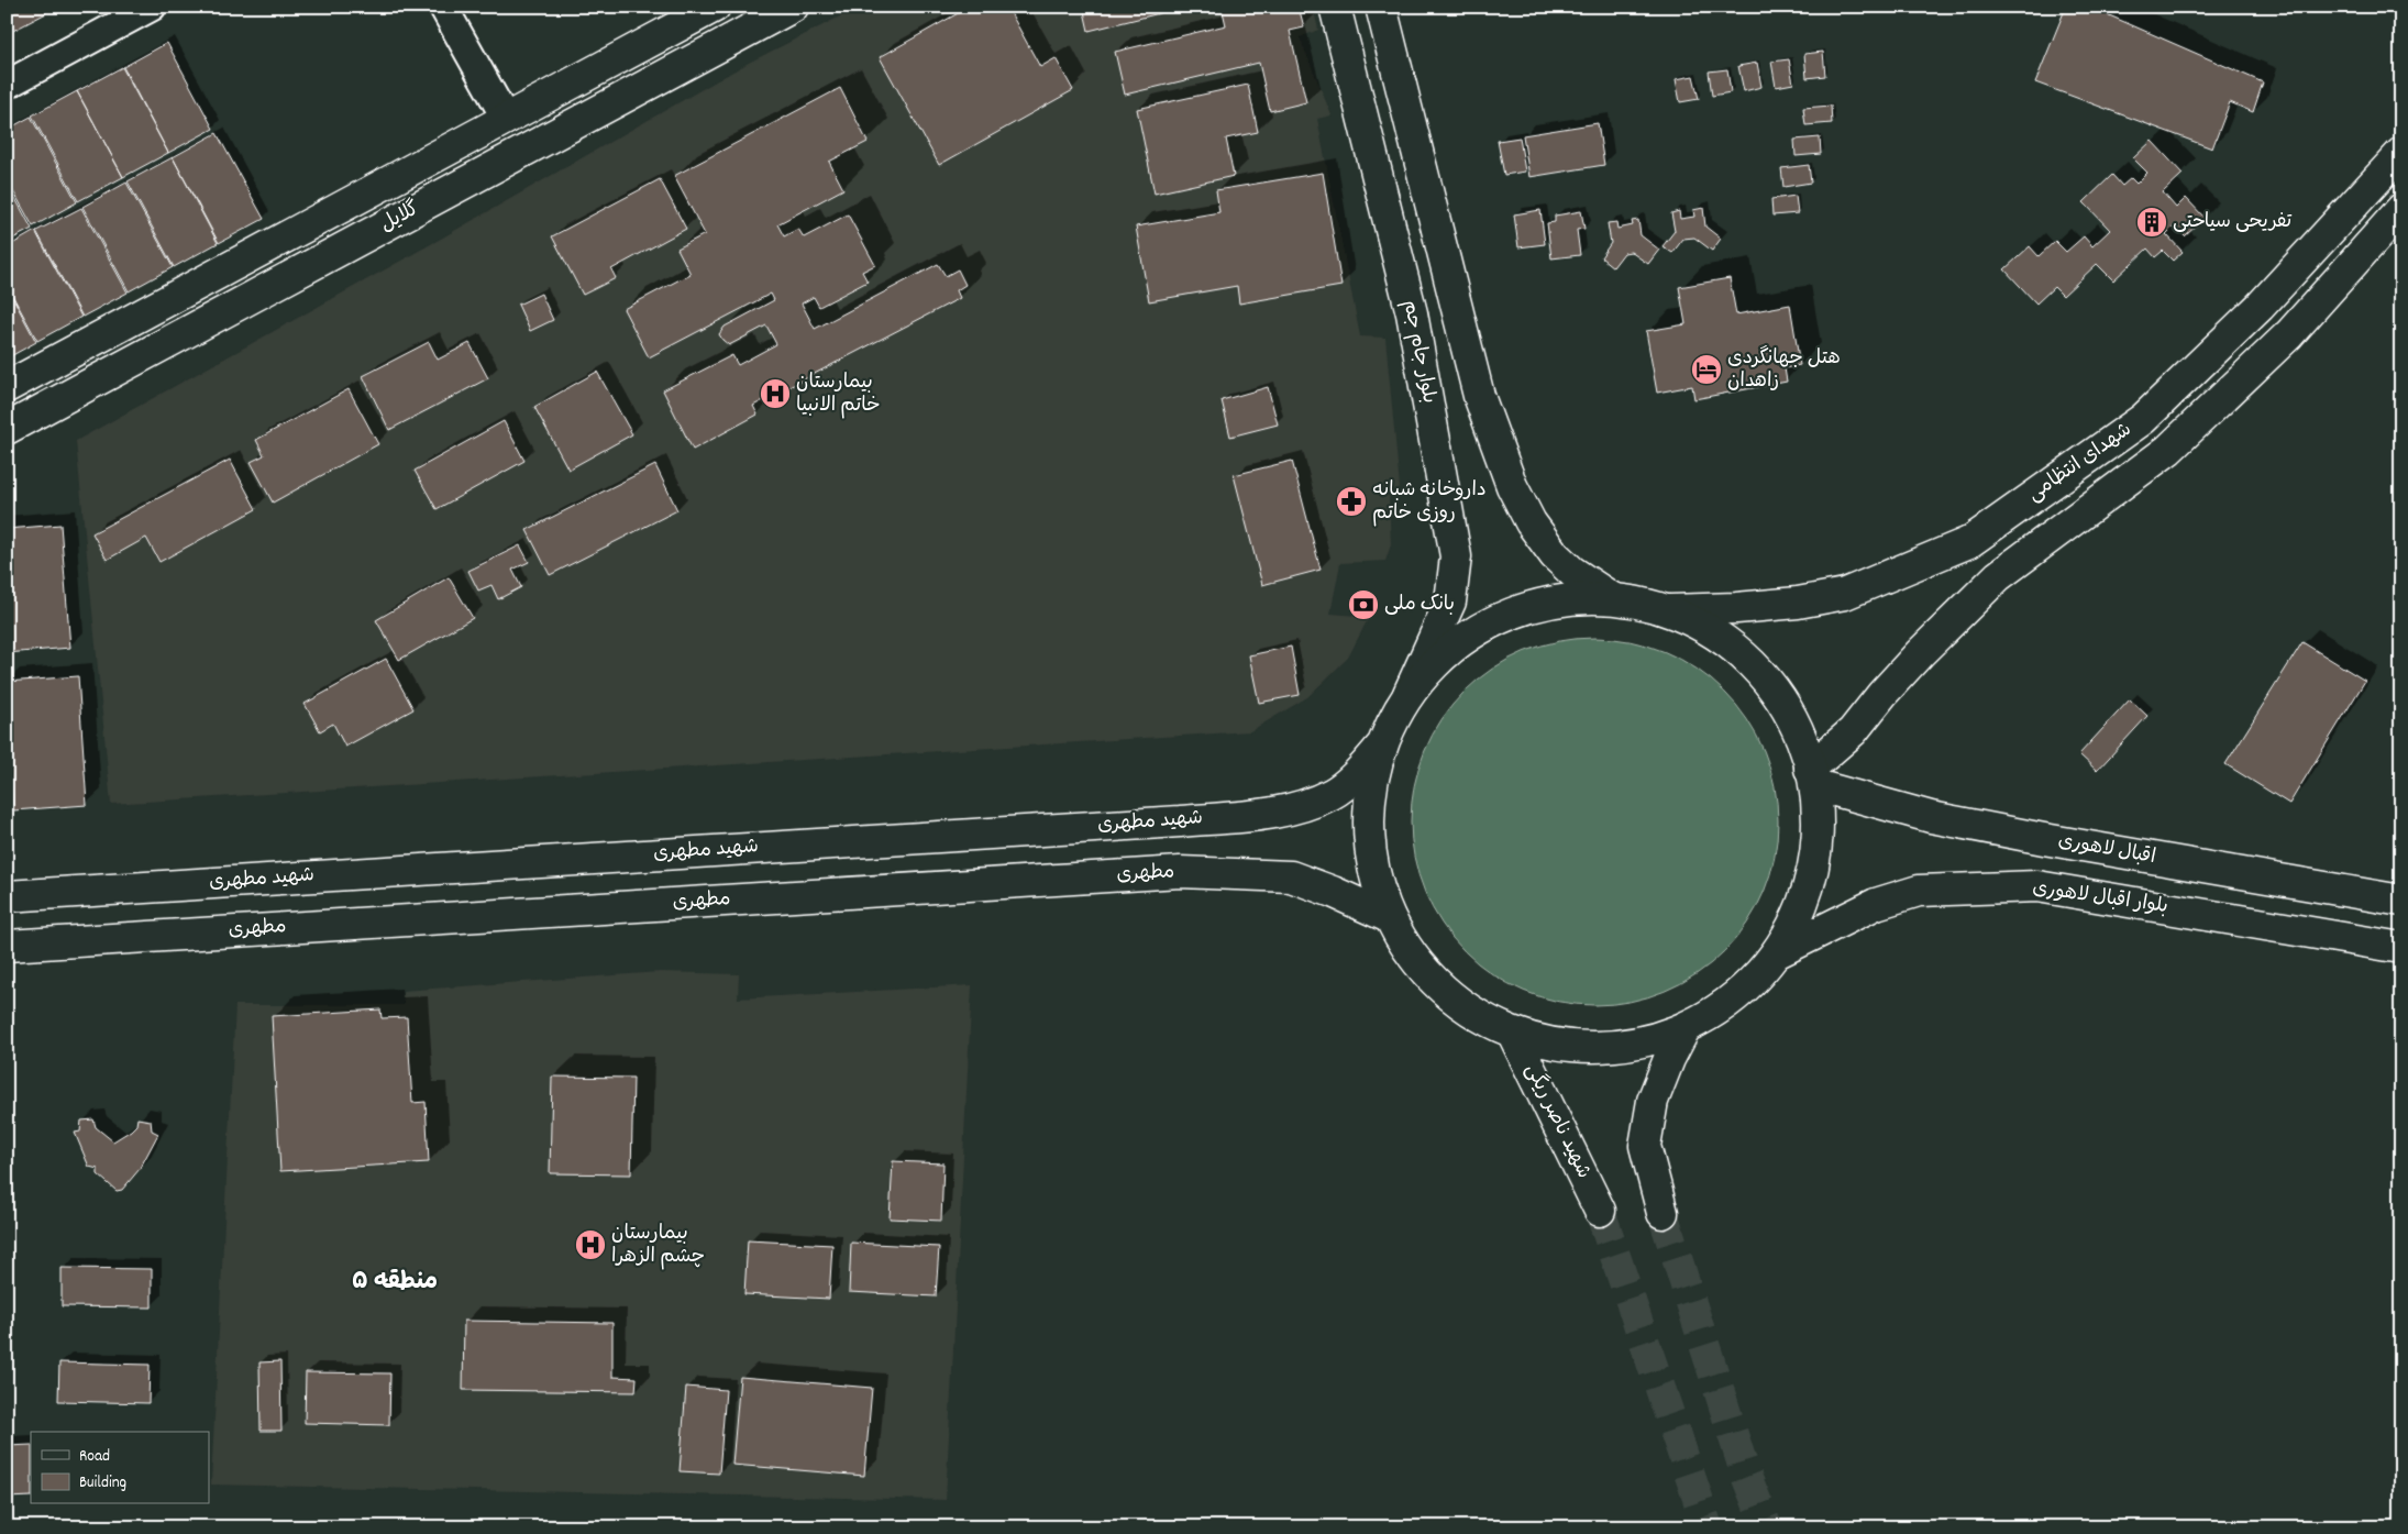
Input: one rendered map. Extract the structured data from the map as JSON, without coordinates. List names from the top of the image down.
{
  "streets": {
    "main road": [
      "گلایل",
      "بلوار جام جم",
      "شهدای انتظامی",
      "شهید مطهری",
      "اقبال لاهوری",
      "مطهری",
      "بلوار اقبال لاهوری",
      "شهید ناصر ریگی"
    ]
  },
  "crossings": [
    ["شهدای انتظامی", "اقبال لاهوری"]
  ],
  "districts": ["منطقه ۵"],
  "places": {
    "building": ["تفریحی سیاحتی"],
    "hotel": ["هتل جهانگردی زاهدان"],
    "hospital": ["بیمارستان خاتم الانبیا", "بیمارستان چشم الزهرا"],
    "pharmacy": ["داروخانه شبانه روزی خاتم"],
    "bank": ["بانک ملی"]
  },
  "legend": ["Road", "Building"]
}
